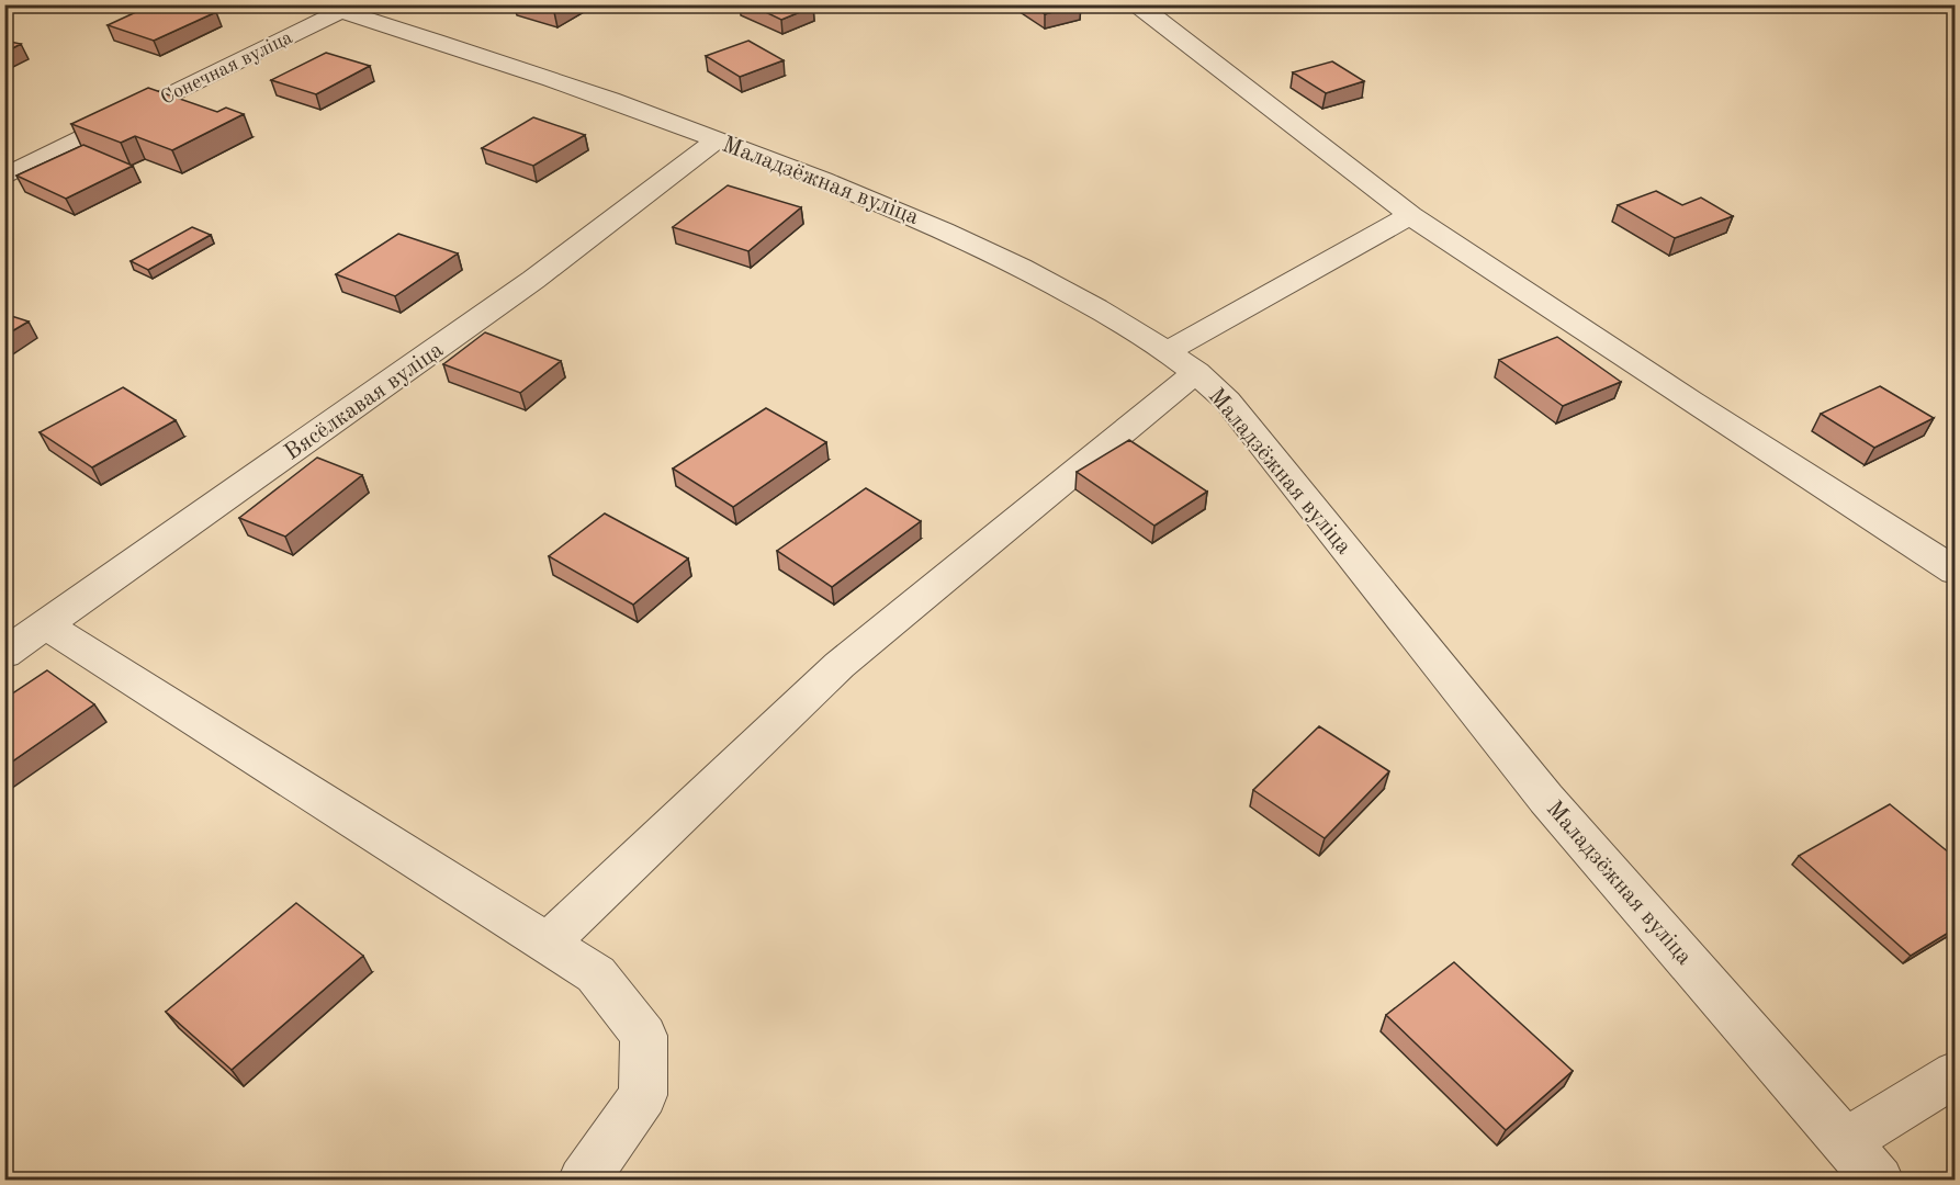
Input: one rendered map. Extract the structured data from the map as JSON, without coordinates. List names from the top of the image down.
{
  "streets": {
    "street": ["Сонечная вуліца", "Маладзёжная вуліца", "Вясёлкавая вуліца"]
  },
  "crossings": [
    ["Сонечная вуліца", "Маладзёжная вуліца"],
    ["Маладзёжная вуліца", "Вясёлкавая вуліца"]
  ]
}
